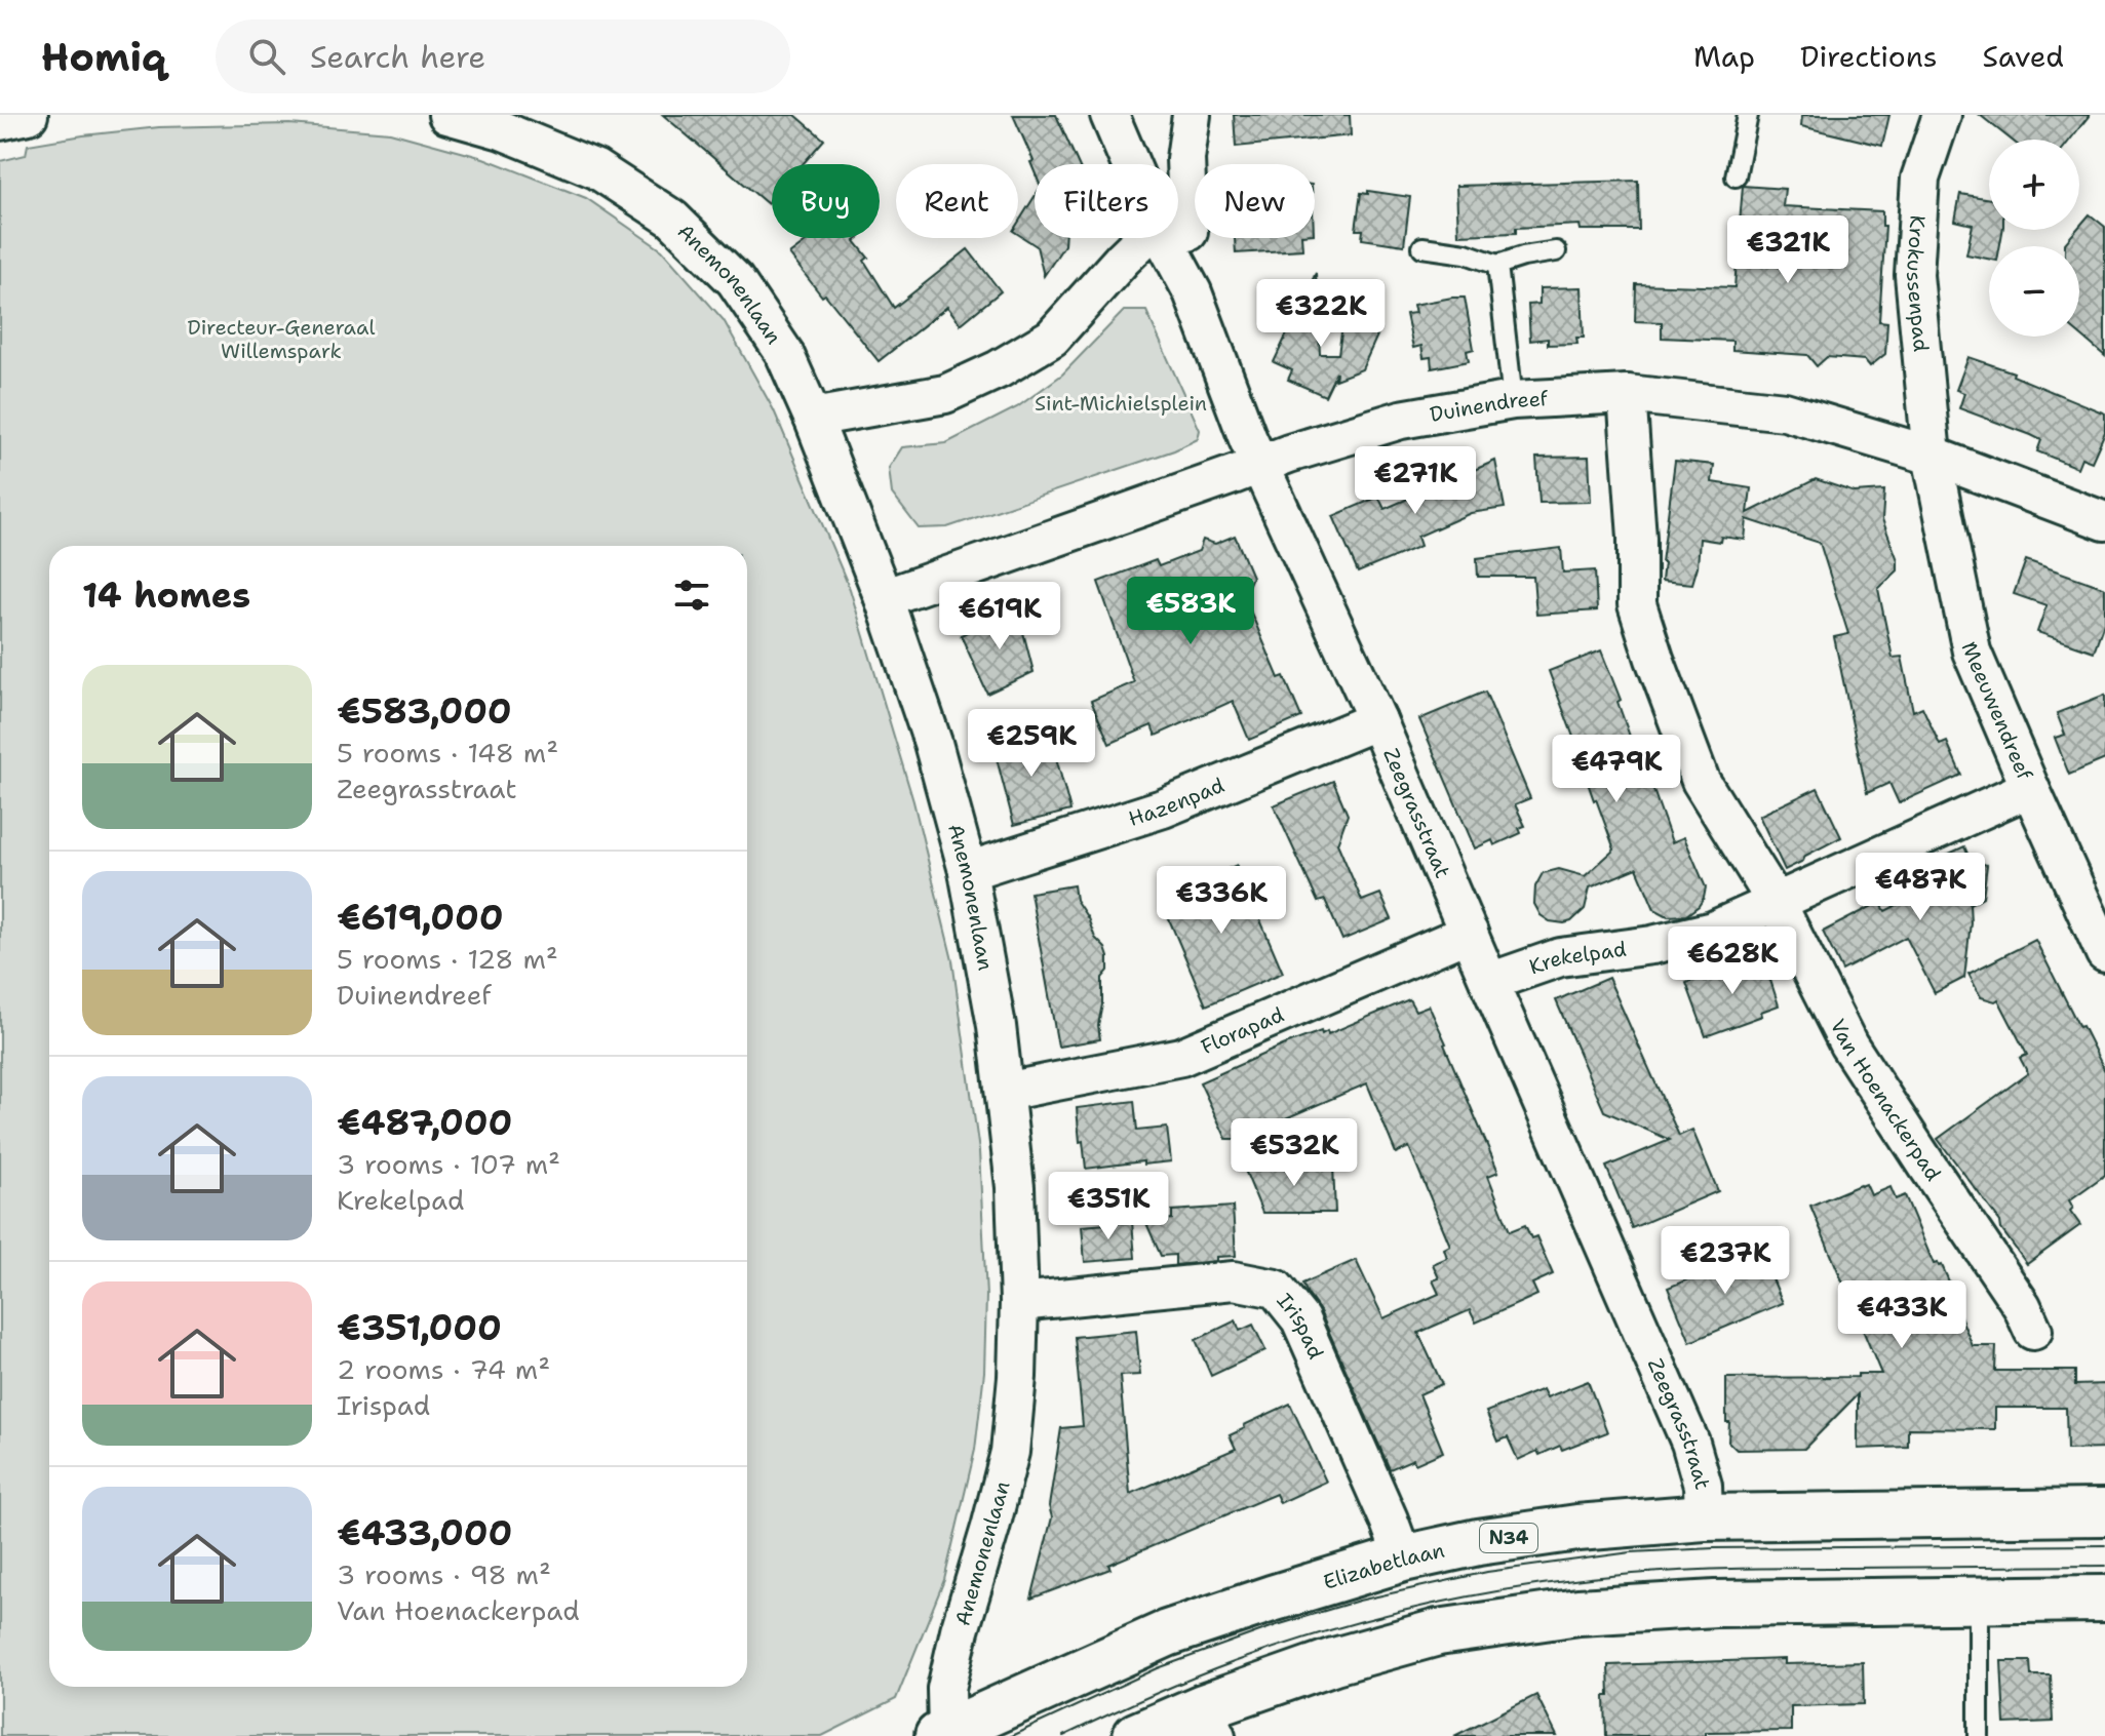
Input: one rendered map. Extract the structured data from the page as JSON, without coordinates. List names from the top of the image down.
{
  "streets": {
    "main road": ["N34", "Elizabetlaan"],
    "street": [
      "Krokussenpad",
      "Anemonenlaan",
      "Duinendreef",
      "Meeuwendreef",
      "Hazenpad",
      "Zeegrasstraat",
      "Krekelpad",
      "Florapad",
      "Van Hoenackerpad",
      "Irispad"
    ]
  },
  "crossings": [
    ["Krokussenpad", "Duinendreef"],
    ["Krokussenpad", "Meeuwendreef"],
    ["Anemonenlaan", "Duinendreef"],
    ["Anemonenlaan", "Hazenpad"],
    ["Anemonenlaan", "Florapad"],
    ["Anemonenlaan", "Irispad"],
    ["Anemonenlaan", "Elizabetlaan"],
    ["Duinendreef", "Meeuwendreef"],
    ["Duinendreef", "Zeegrasstraat"],
    ["Duinendreef", "Van Hoenackerpad"],
    ["Meeuwendreef", "Krekelpad"],
    ["Hazenpad", "Zeegrasstraat"],
    ["Zeegrasstraat", "Krekelpad"],
    ["Zeegrasstraat", "Florapad"],
    ["Zeegrasstraat", "Elizabetlaan"],
    ["Krekelpad", "Van Hoenackerpad"],
    ["Irispad", "Elizabetlaan"]
  ],
  "parks": ["Directeur-Generaal Willemspark", "Sint-Michielsplein"],
  "page": {
    "header": "Homiq",
    "search": "Search here",
    "nav": ["Map", "Directions", "Saved"],
    "map_buttons": ["+", "−"],
    "chip": [
      "Buy",
      "Rent",
      "Filters",
      "New"
    ],
    "price": [
      "€321K",
      "€322K",
      "€271K",
      "€583K",
      "€619K",
      "€259K",
      "€479K",
      "€487K",
      "€336K",
      "€628K",
      "€532K",
      "€351K",
      "€237K",
      "€433K"
    ],
    "heading": "14 homes",
    "list": [
      {
        "name": "€583,000",
        "note": "5 rooms · 148 m² · Zeegrasstraat"
      },
      {
        "name": "€619,000",
        "note": "5 rooms · 128 m² · Duinendreef"
      },
      {
        "name": "€487,000",
        "note": "3 rooms · 107 m² · Krekelpad"
      },
      {
        "name": "€351,000",
        "note": "2 rooms · 74 m² · Irispad"
      },
      {
        "name": "€433,000",
        "note": "3 rooms · 98 m² · Van Hoenackerpad"
      }
    ]
  }
}
